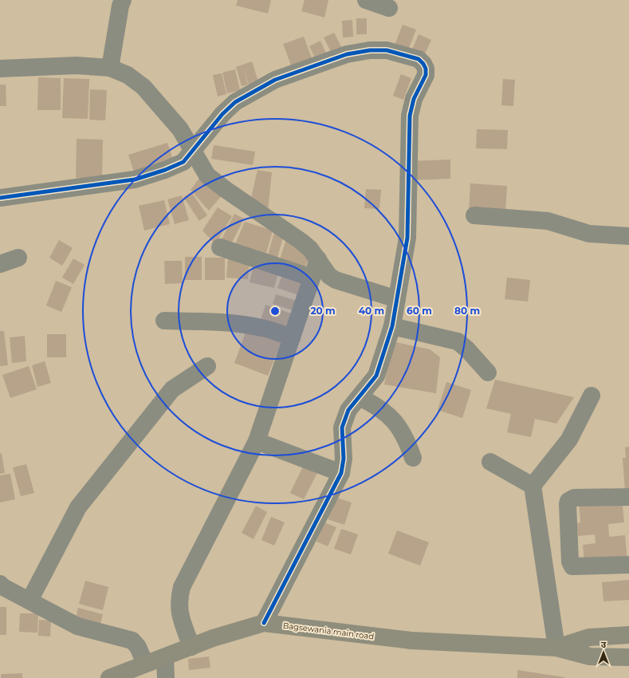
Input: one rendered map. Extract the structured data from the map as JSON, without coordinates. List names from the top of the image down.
{
  "streets": {
    "main road": ["Bagsewania main road"]
  },
  "north": "top",
  "rings": [
    "20 m",
    "40 m",
    "60 m",
    "80 m"
  ]
}
